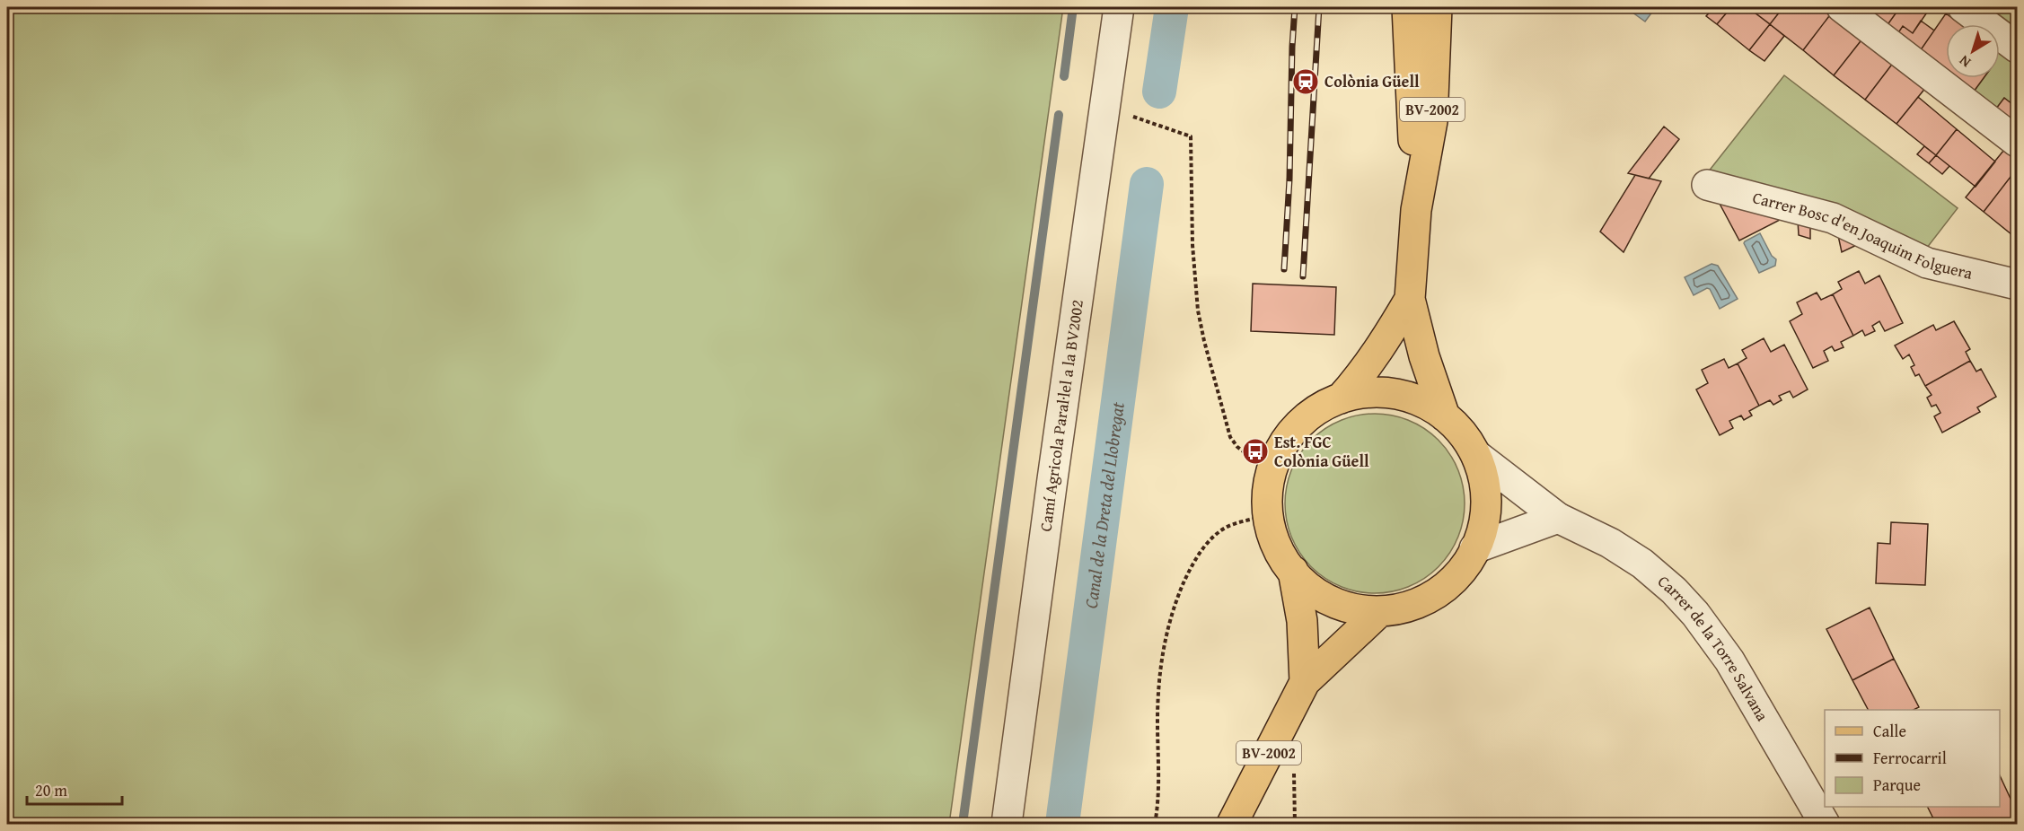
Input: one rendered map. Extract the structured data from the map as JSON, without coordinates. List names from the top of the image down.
{
  "streets": {
    "main road": ["BV-2002"],
    "street": ["Carrer Bosc d'en Joaquim Folguera", "Camí Agricola Paral·lel a la BV2002", "Carrer de la Torre Salvana"]
  },
  "crossings": [
    ["BV-2002", "Carrer de la Torre Salvana"]
  ],
  "water": ["Canal de la Dreta del Llobregat"],
  "places": {
    "station": ["Colònia Güell"],
    "bus stop": ["Est. FGC Colònia Güell"]
  },
  "legend": ["Calle", "Ferrocarril", "Parque"],
  "scale_bar": "20 m",
  "north": "bottom left"
}
